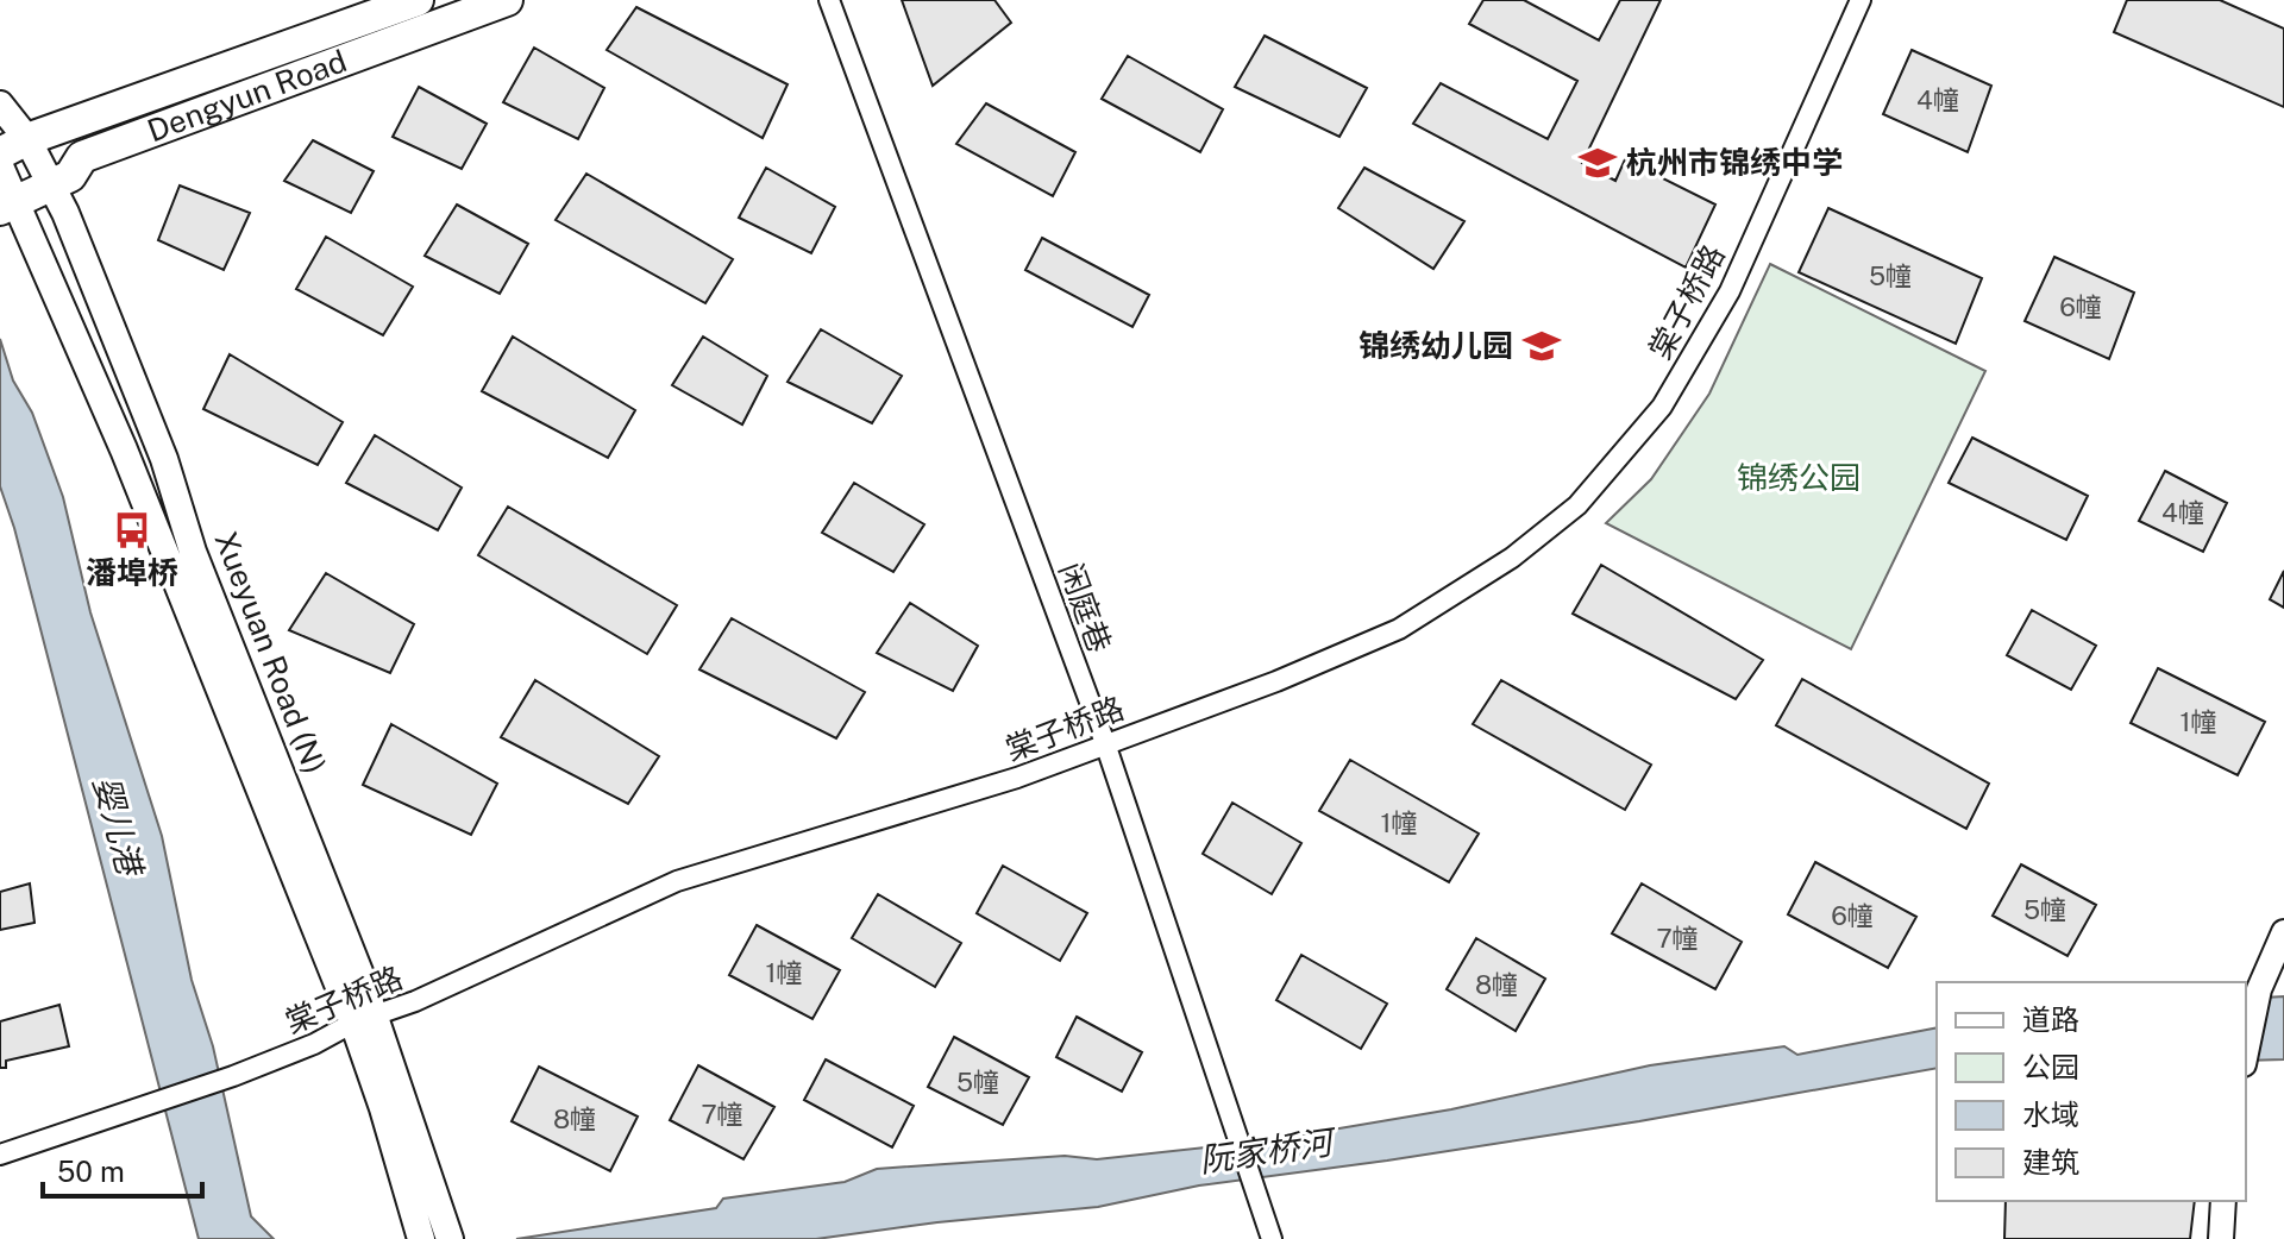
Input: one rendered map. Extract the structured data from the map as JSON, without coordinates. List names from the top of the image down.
{
  "streets": {
    "main road": ["Dengyun Road", "Xueyuan Road (N)"],
    "street": ["棠子桥路", "闲庭巷"]
  },
  "crossings": [
    ["Dengyun Road", "Xueyuan Road (N)"],
    ["棠子桥路", "闲庭巷"],
    ["棠子桥路", "Xueyuan Road (N)"]
  ],
  "water": ["婴儿港", "阮家桥河"],
  "parks": ["锦绣公园"],
  "places": {
    "school or university": ["杭州市锦绣中学", "锦绣幼儿园"],
    "bus stop": ["潘埠桥"]
  },
  "house_numbers": [
    "4幢",
    "5幢",
    "6幢",
    "4幢",
    "1幢",
    "1幢",
    "5幢",
    "6幢",
    "7幢",
    "1幢",
    "8幢",
    "5幢",
    "7幢",
    "8幢"
  ],
  "legend": [
    "道路",
    "公园",
    "水域",
    "建筑"
  ],
  "scale_bar": "50 m"
}
